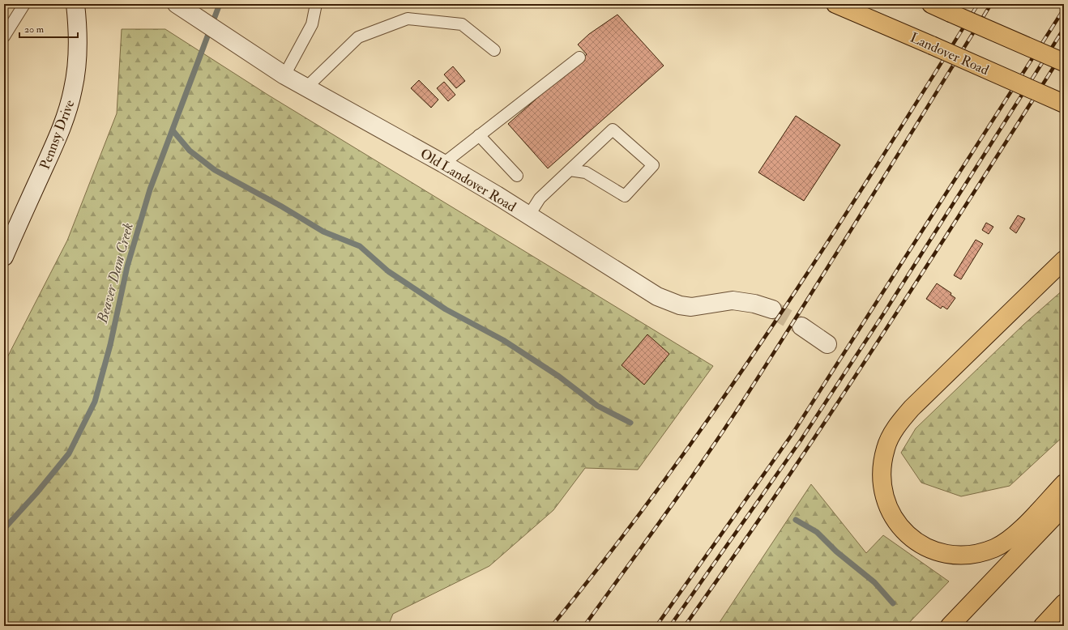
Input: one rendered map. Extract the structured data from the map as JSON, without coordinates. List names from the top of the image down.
{
  "streets": {
    "main road": ["Landover Road"],
    "street": ["Pennsy Drive", "Old Landover Road"]
  },
  "water": ["Beaver Dam Creek"],
  "scale_bar": "20 m"
}
